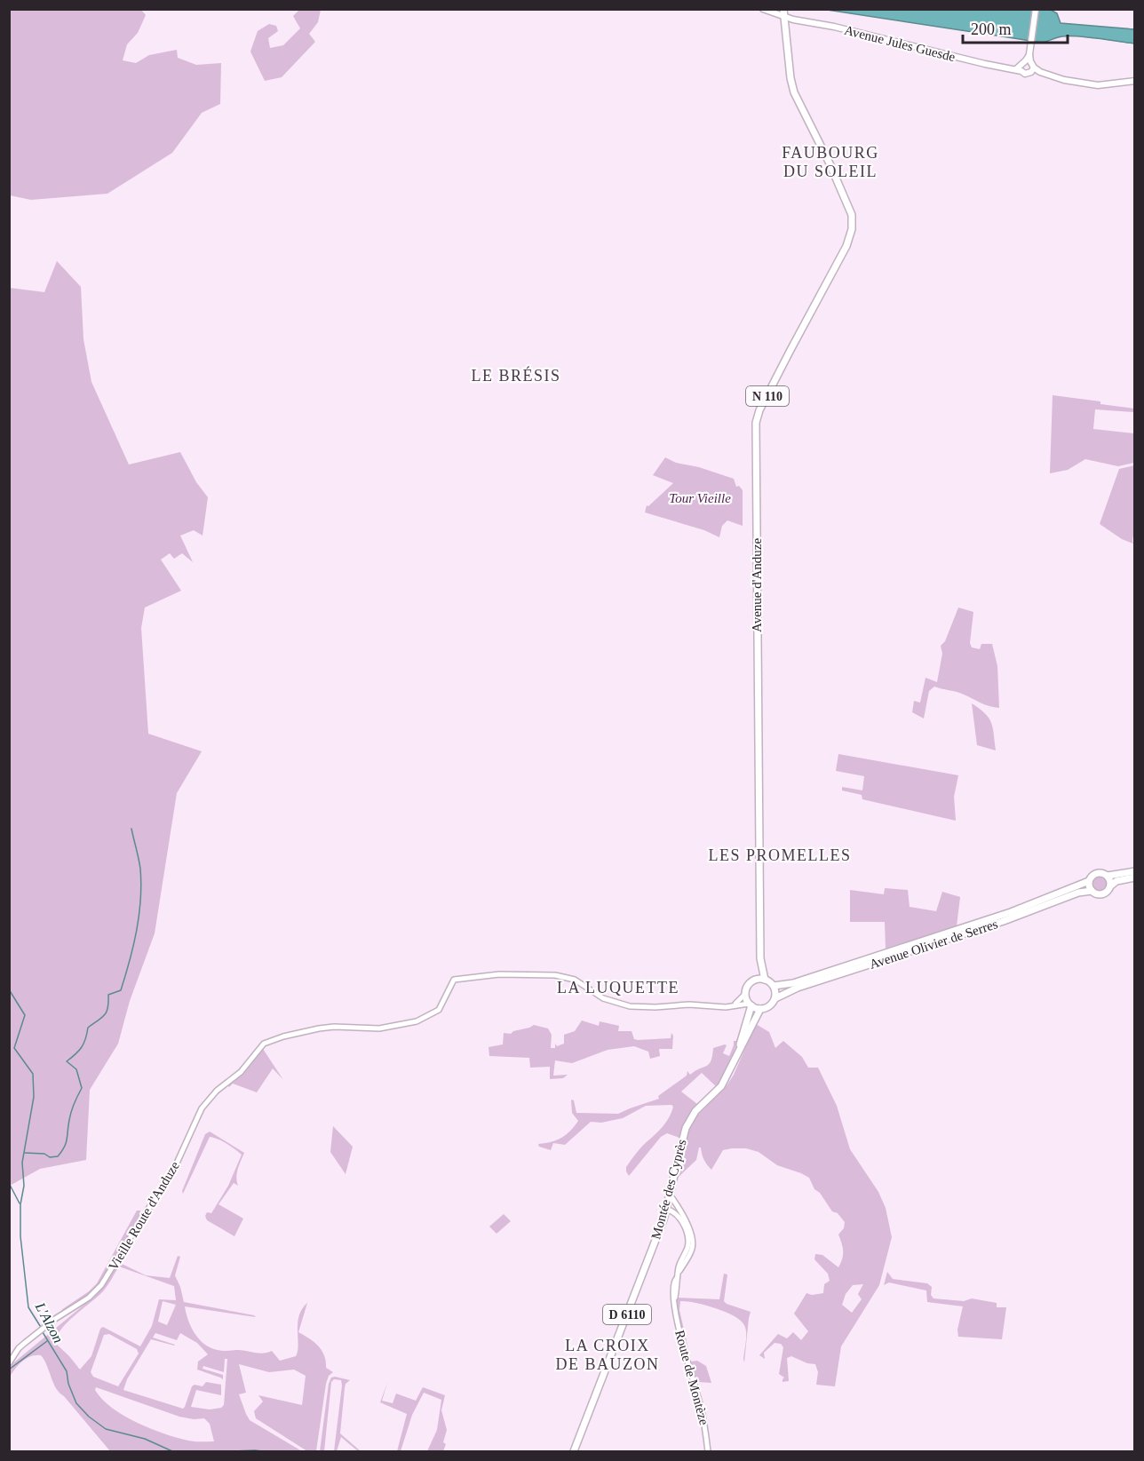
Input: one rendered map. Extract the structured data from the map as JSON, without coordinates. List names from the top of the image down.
{
  "streets": {
    "main road": [
      "Avenue Jules Guesde",
      "N 110",
      "Avenue d'Anduze",
      "Avenue Olivier de Serres",
      "Montée des Cyprès",
      "D 6110"
    ],
    "street": ["Vieille Route d'Anduze", "Route de Montèze"]
  },
  "crossings": [
    ["Avenue Jules Guesde", "Avenue d'Anduze"],
    ["Avenue d'Anduze", "Avenue Olivier de Serres"],
    ["Avenue d'Anduze", "Montée des Cyprès"],
    ["Avenue Olivier de Serres", "Montée des Cyprès"],
    ["Montée des Cyprès", "Route de Montèze"]
  ],
  "districts": [
    "FAUBOURG DU SOLEIL",
    "LE BRÉSIS",
    "LES PROMELLES",
    "LA LUQUETTE",
    "LA CROIX DE BAUZON"
  ],
  "water": ["L'Alzon"],
  "parks": ["Tour Vieille"],
  "scale_bar": "200 m"
}
